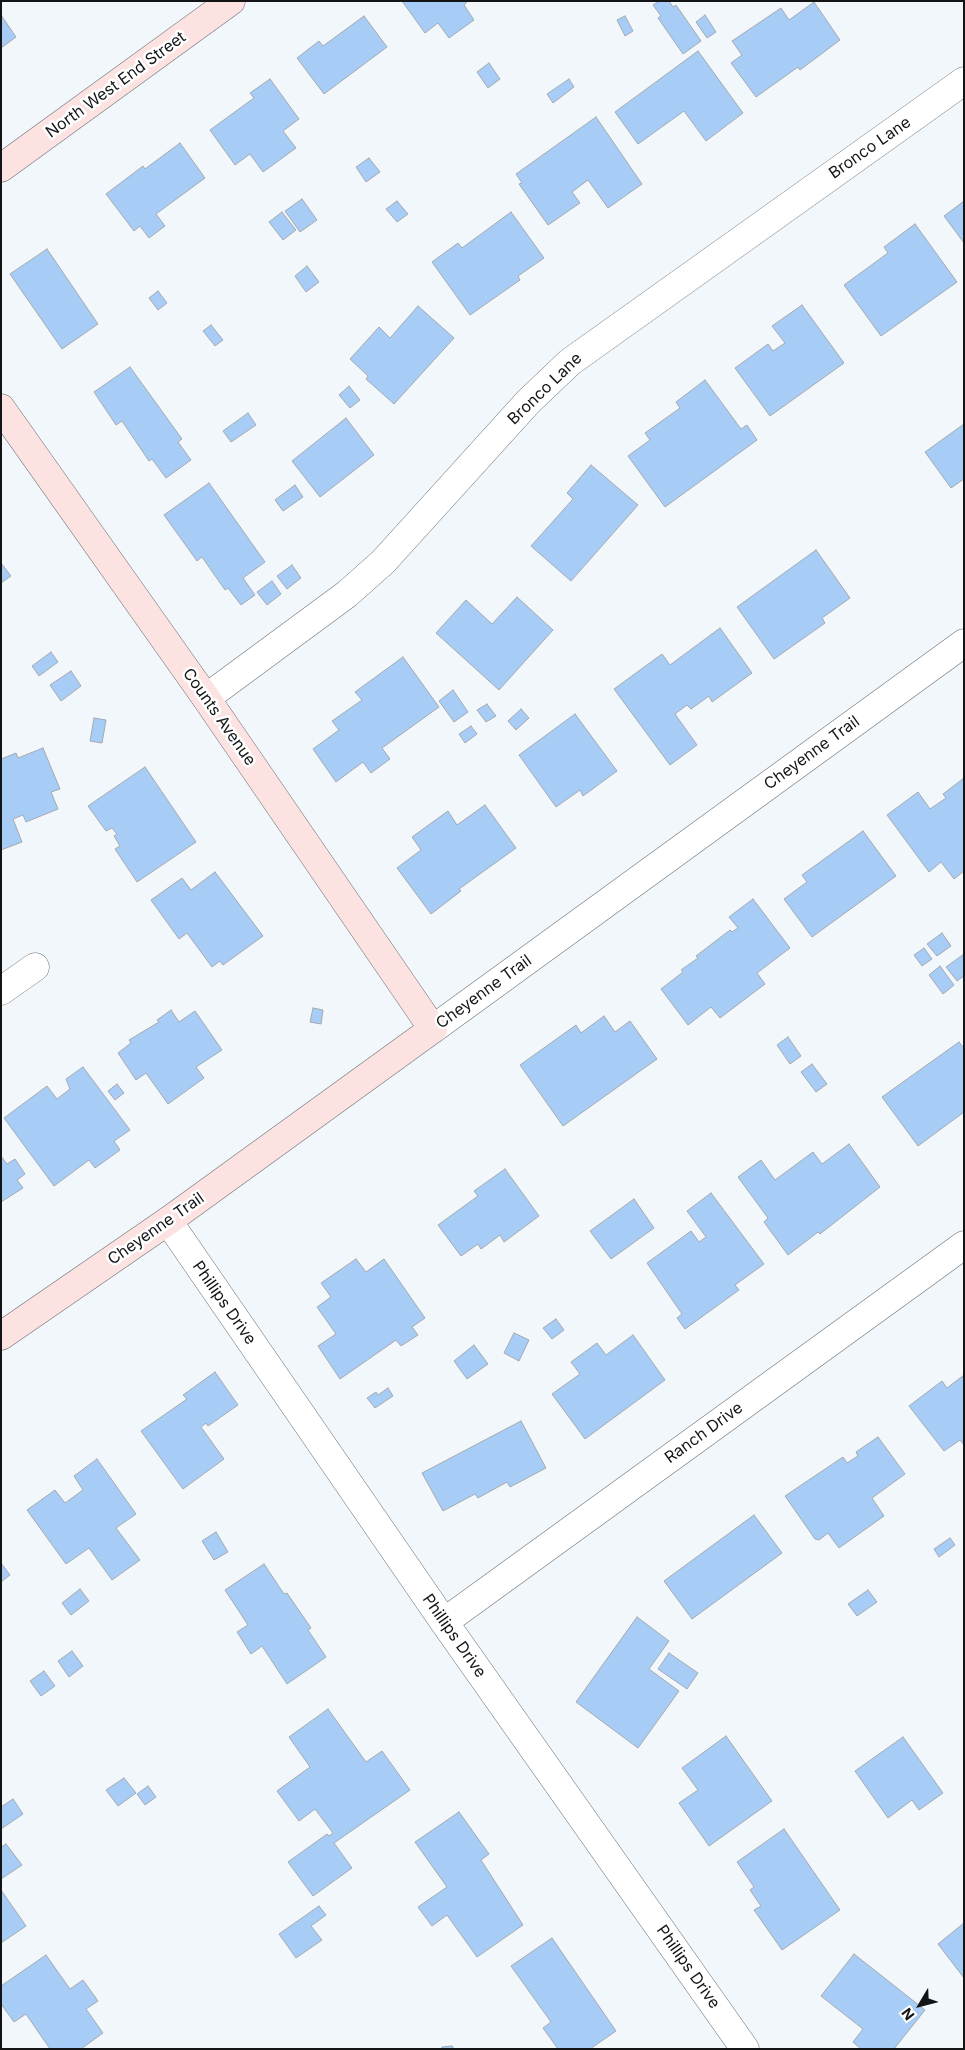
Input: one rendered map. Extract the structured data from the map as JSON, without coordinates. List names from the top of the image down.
{
  "streets": {
    "street": [
      "North West End Street",
      "Bronco Lane",
      "Counts Avenue",
      "Cheyenne Trail",
      "Phillips Drive",
      "Ranch Drive"
    ]
  },
  "crossings": [
    ["Bronco Lane", "Counts Avenue"],
    ["Counts Avenue", "Cheyenne Trail"],
    ["Cheyenne Trail", "Phillips Drive"],
    ["Phillips Drive", "Ranch Drive"]
  ],
  "north": "bottom left"
}
